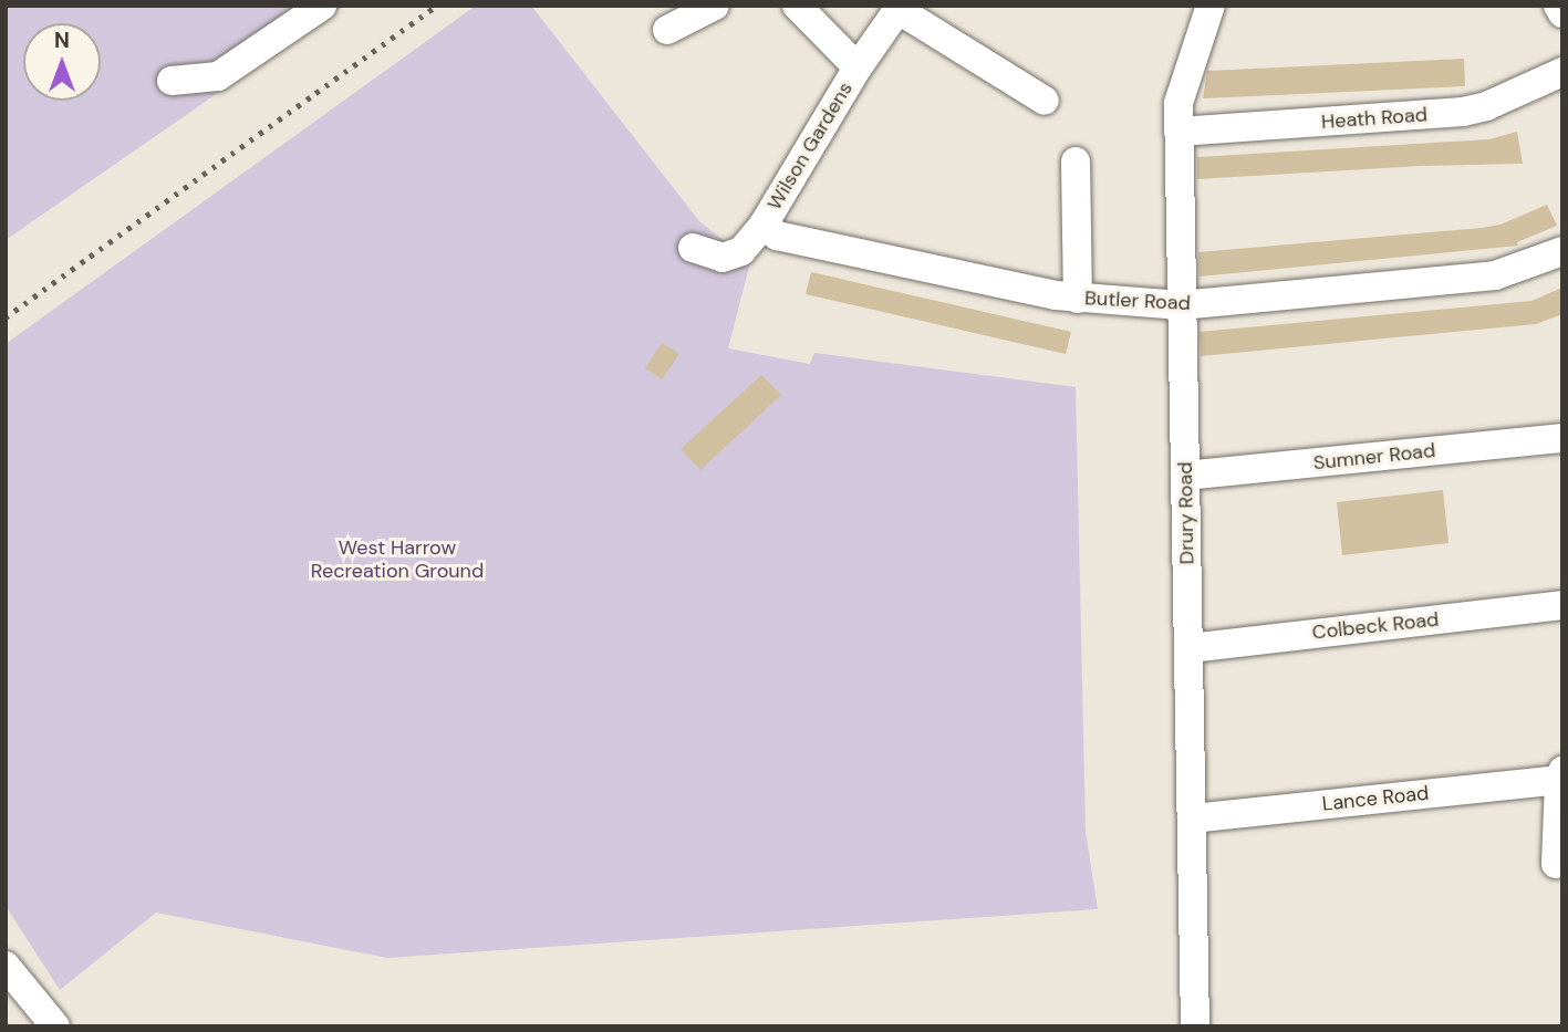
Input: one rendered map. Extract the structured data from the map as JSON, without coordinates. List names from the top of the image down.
{
  "streets": {
    "street": [
      "Heath Road",
      "Wilson Gardens",
      "Butler Road",
      "Sumner Road",
      "Drury Road",
      "Colbeck Road",
      "Lance Road"
    ]
  },
  "crossings": [
    ["Heath Road", "Drury Road"],
    ["Wilson Gardens", "Butler Road"],
    ["Butler Road", "Drury Road"],
    ["Sumner Road", "Drury Road"],
    ["Drury Road", "Colbeck Road"],
    ["Drury Road", "Lance Road"]
  ],
  "parks": ["West Harrow Recreation Ground"],
  "north": "top"
}
